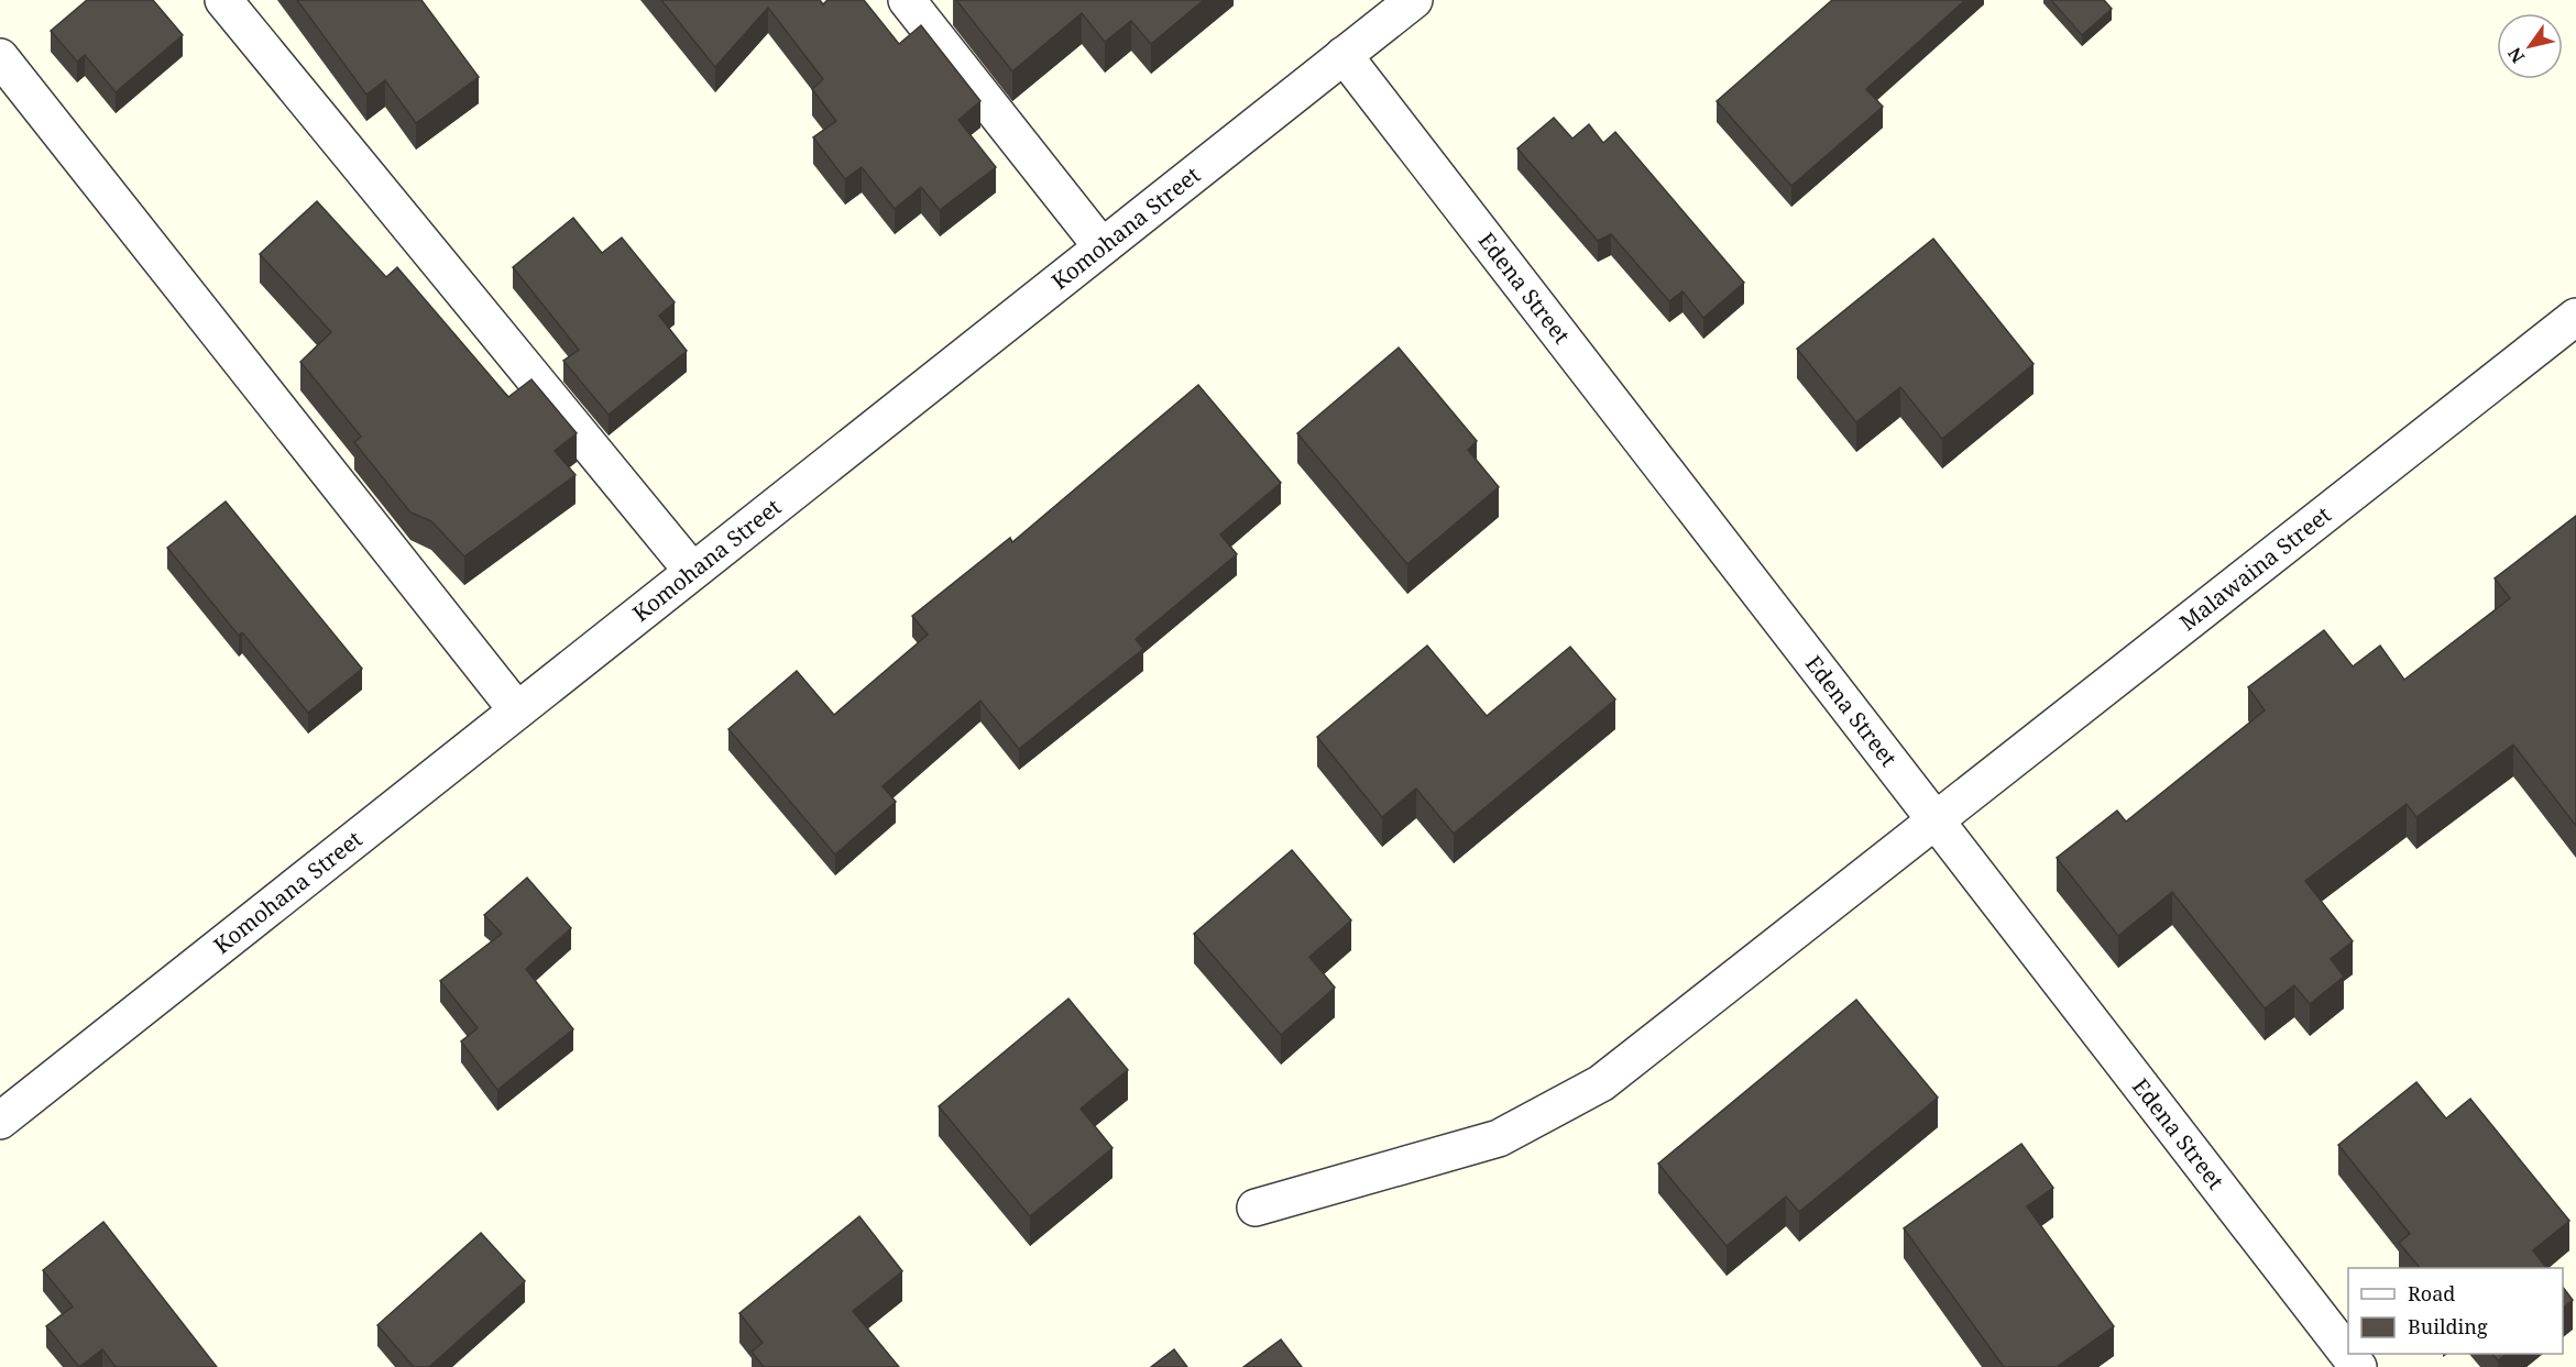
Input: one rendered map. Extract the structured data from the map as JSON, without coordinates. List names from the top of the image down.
{
  "streets": {
    "street": ["Komohana Street", "Edena Street", "Malawaina Street"]
  },
  "crossings": [
    ["Komohana Street", "Edena Street"],
    ["Edena Street", "Malawaina Street"]
  ],
  "legend": ["Road", "Building"],
  "north": "bottom left"
}
